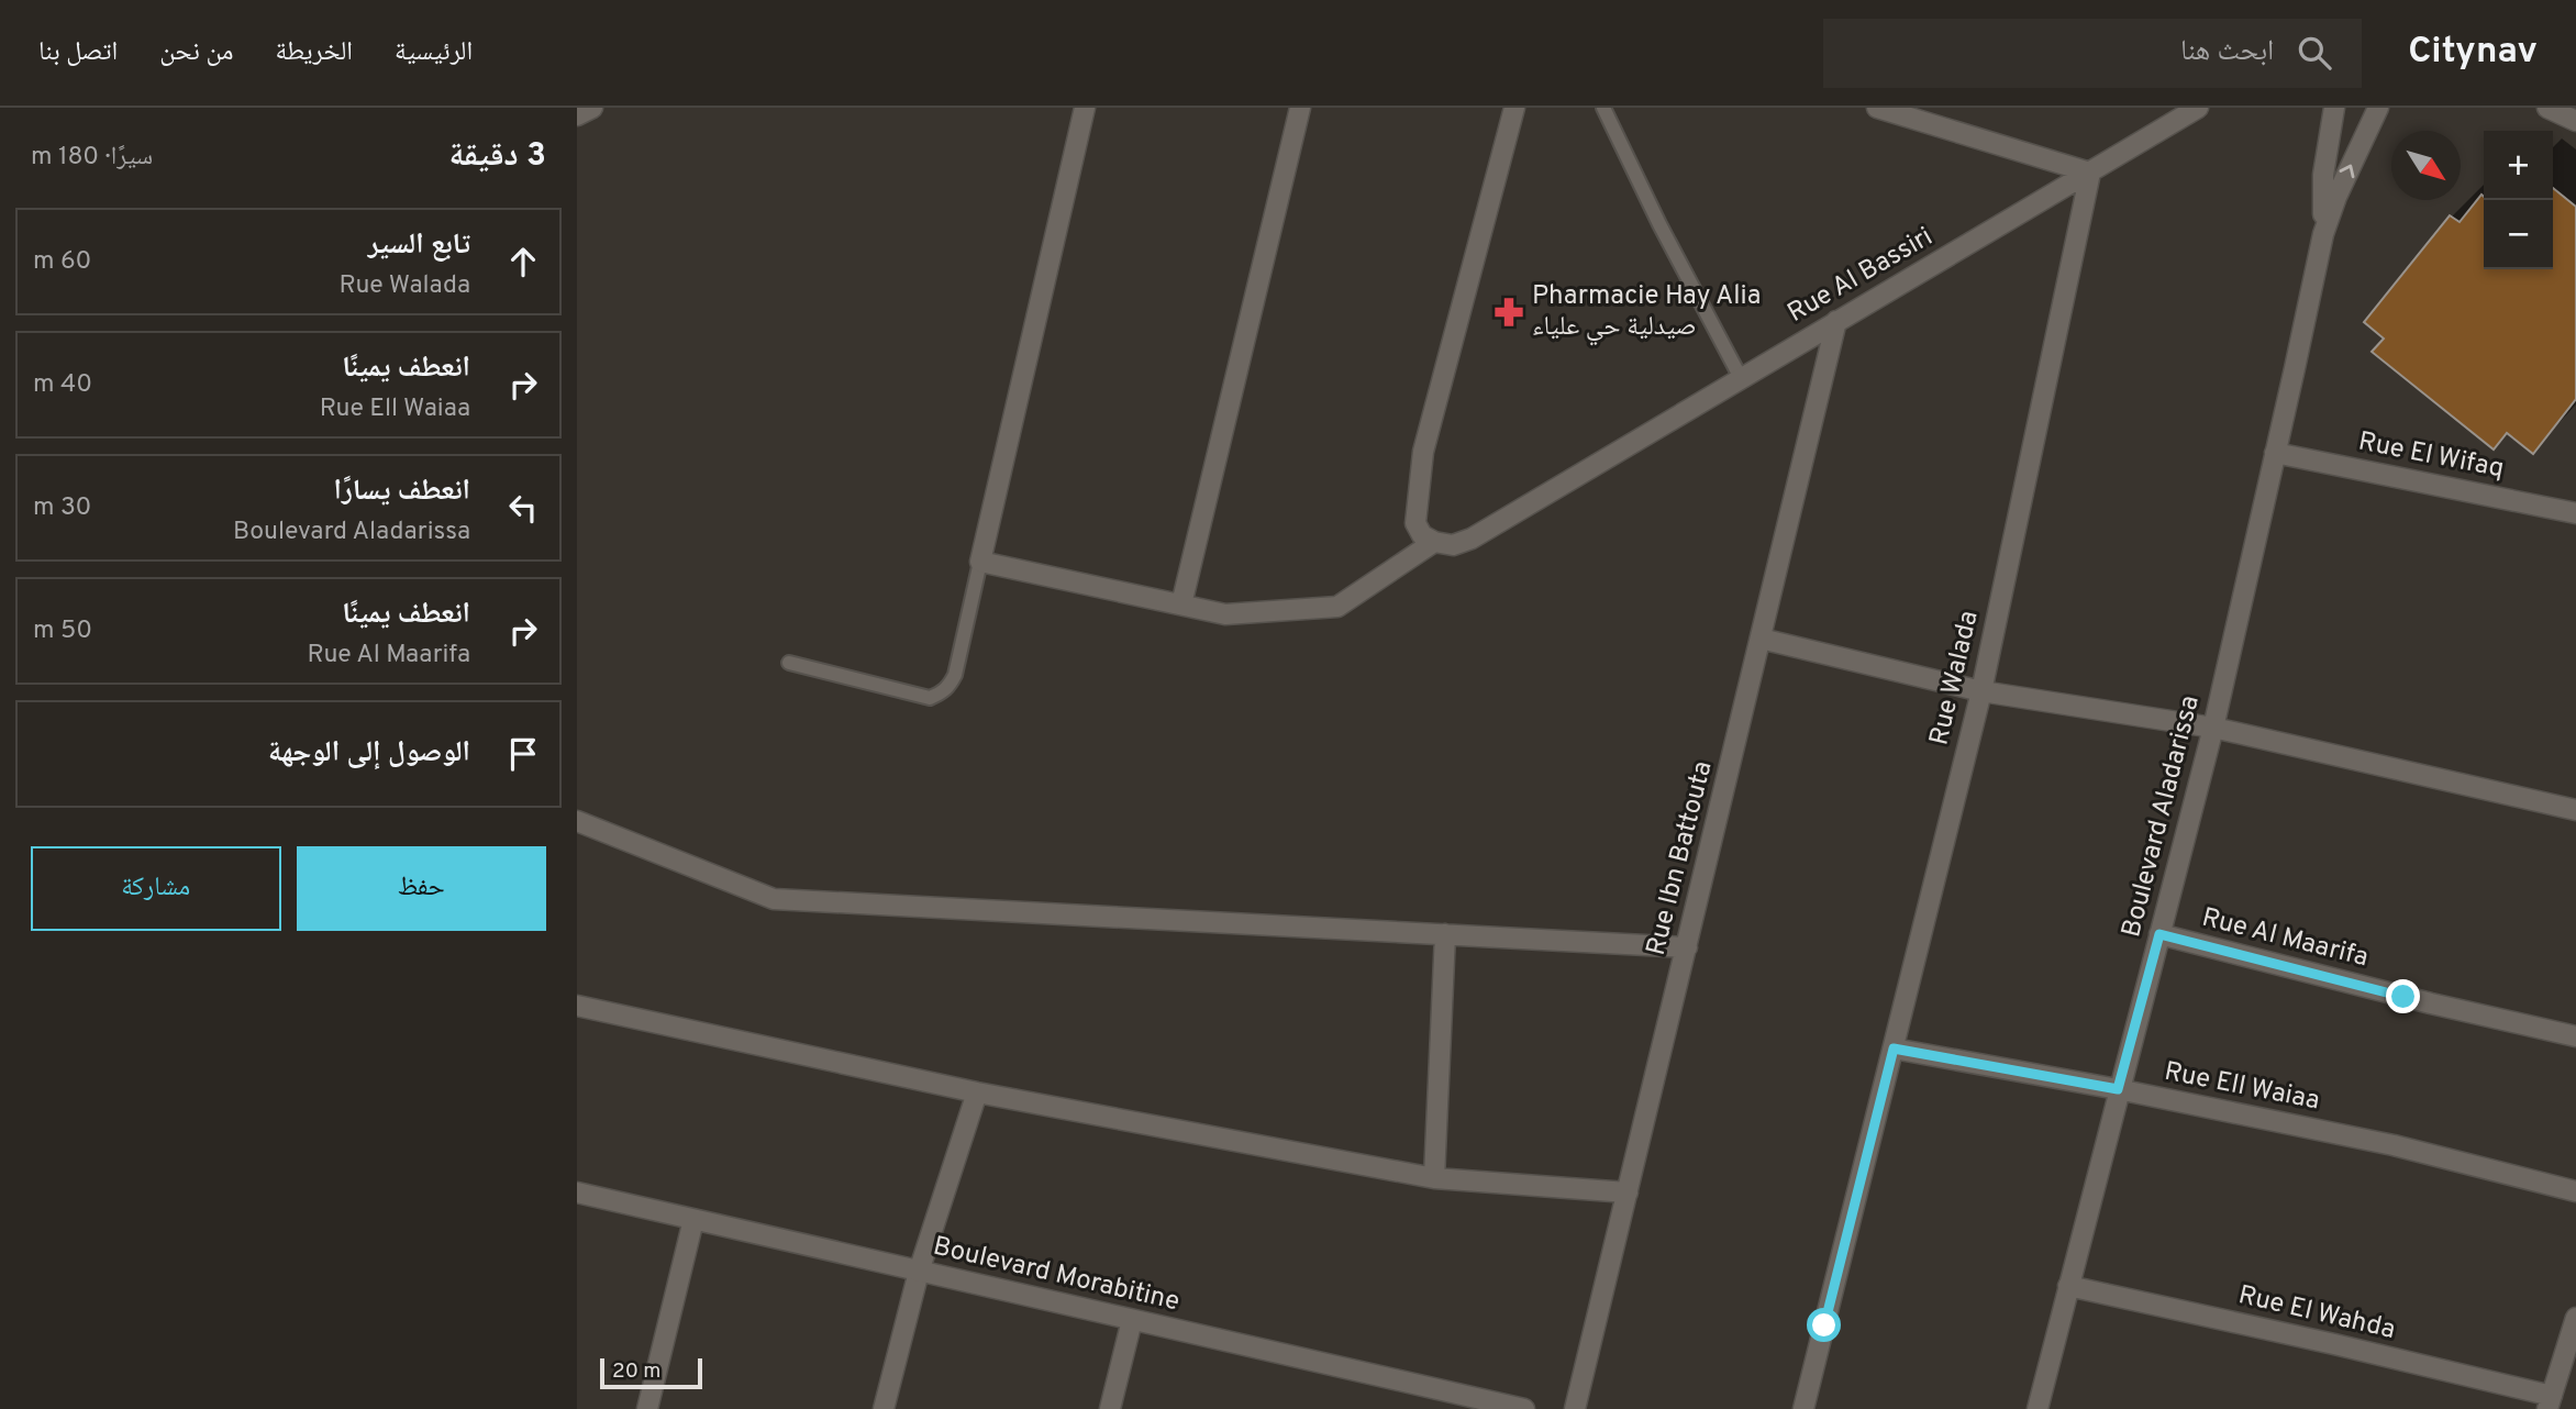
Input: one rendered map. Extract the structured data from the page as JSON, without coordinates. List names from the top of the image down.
{
  "streets": {
    "street": [
      "Rue Al Bassiri",
      "Rue El Wifaq",
      "Rue Walada",
      "Boulevard Aladarissa",
      "Rue Ibn Battouta",
      "Rue Al Maarifa",
      "Rue Ell Waiaa",
      "Boulevard Morabitine",
      "Rue El Wahda"
    ]
  },
  "crossings": [
    ["Rue Al Bassiri", "Rue Walada"],
    ["Rue Al Bassiri", "Rue Ibn Battouta"],
    ["Rue El Wifaq", "Boulevard Aladarissa"],
    ["Rue Walada", "Rue Ell Waiaa"],
    ["Boulevard Aladarissa", "Rue Al Maarifa"],
    ["Boulevard Aladarissa", "Rue Ell Waiaa"],
    ["Boulevard Aladarissa", "Rue El Wahda"]
  ],
  "places": {
    "pharmacy": ["Pharmacie Hay Alia صيدلية حي علياء"]
  },
  "scale_bar": "20 m",
  "north": "bottom right",
  "page": {
    "header": "Citynav",
    "search": "ابحث هنا",
    "nav": [
      "الرئيسية",
      "الخريطة",
      "من نحن",
      "اتصل بنا"
    ],
    "heading": ["3 دقيقة", "سيرًا · 180 m"],
    "map_buttons": ["+", "−"],
    "list": [
      ["تابع السير", "Rue Walada", "60 m"],
      ["انعطف يمينًا", "Rue Ell Waiaa", "40 m"],
      ["انعطف يسارًا", "Boulevard Aladarissa", "30 m"],
      ["انعطف يمينًا", "Rue Al Maarifa", "50 m"],
      "الوصول إلى الوجهة"
    ],
    "buttons": ["حفظ", "مشاركة"],
    "scale": "20 m"
  }
}
